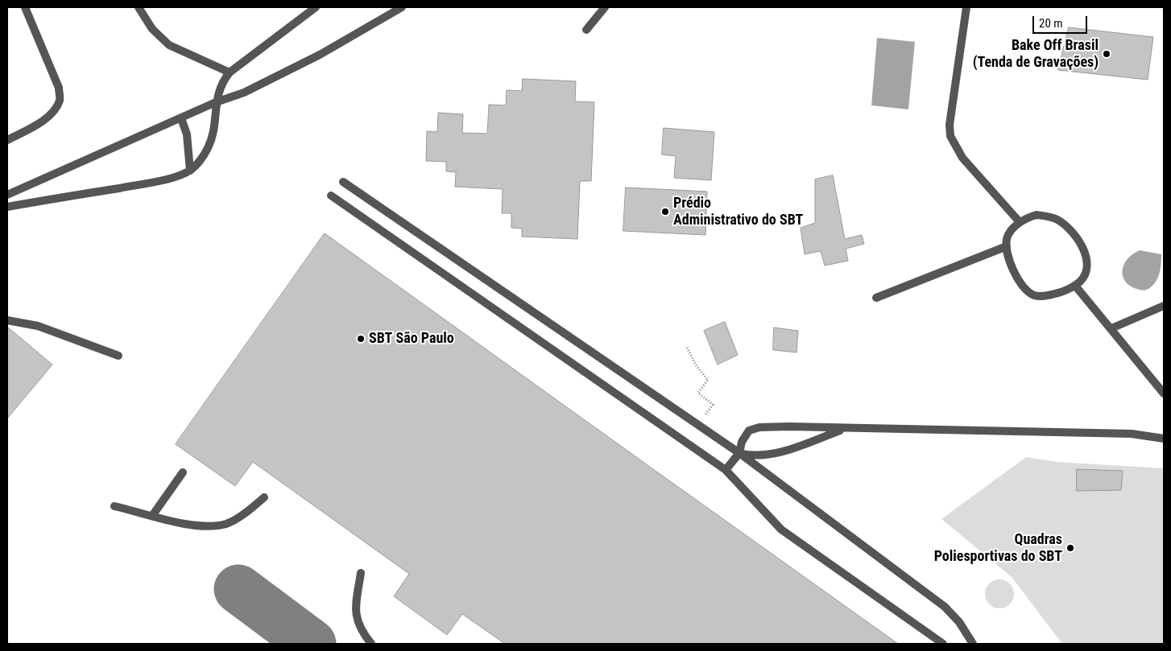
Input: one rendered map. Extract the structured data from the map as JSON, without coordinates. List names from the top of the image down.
{
  "places": [
    "Bake Off Brasil (Tenda de Gravações)",
    "Prédio Administrativo do SBT",
    "SBT São Paulo",
    "Quadras Poliesportivas do SBT"
  ],
  "scale_bar": "20 m"
}
